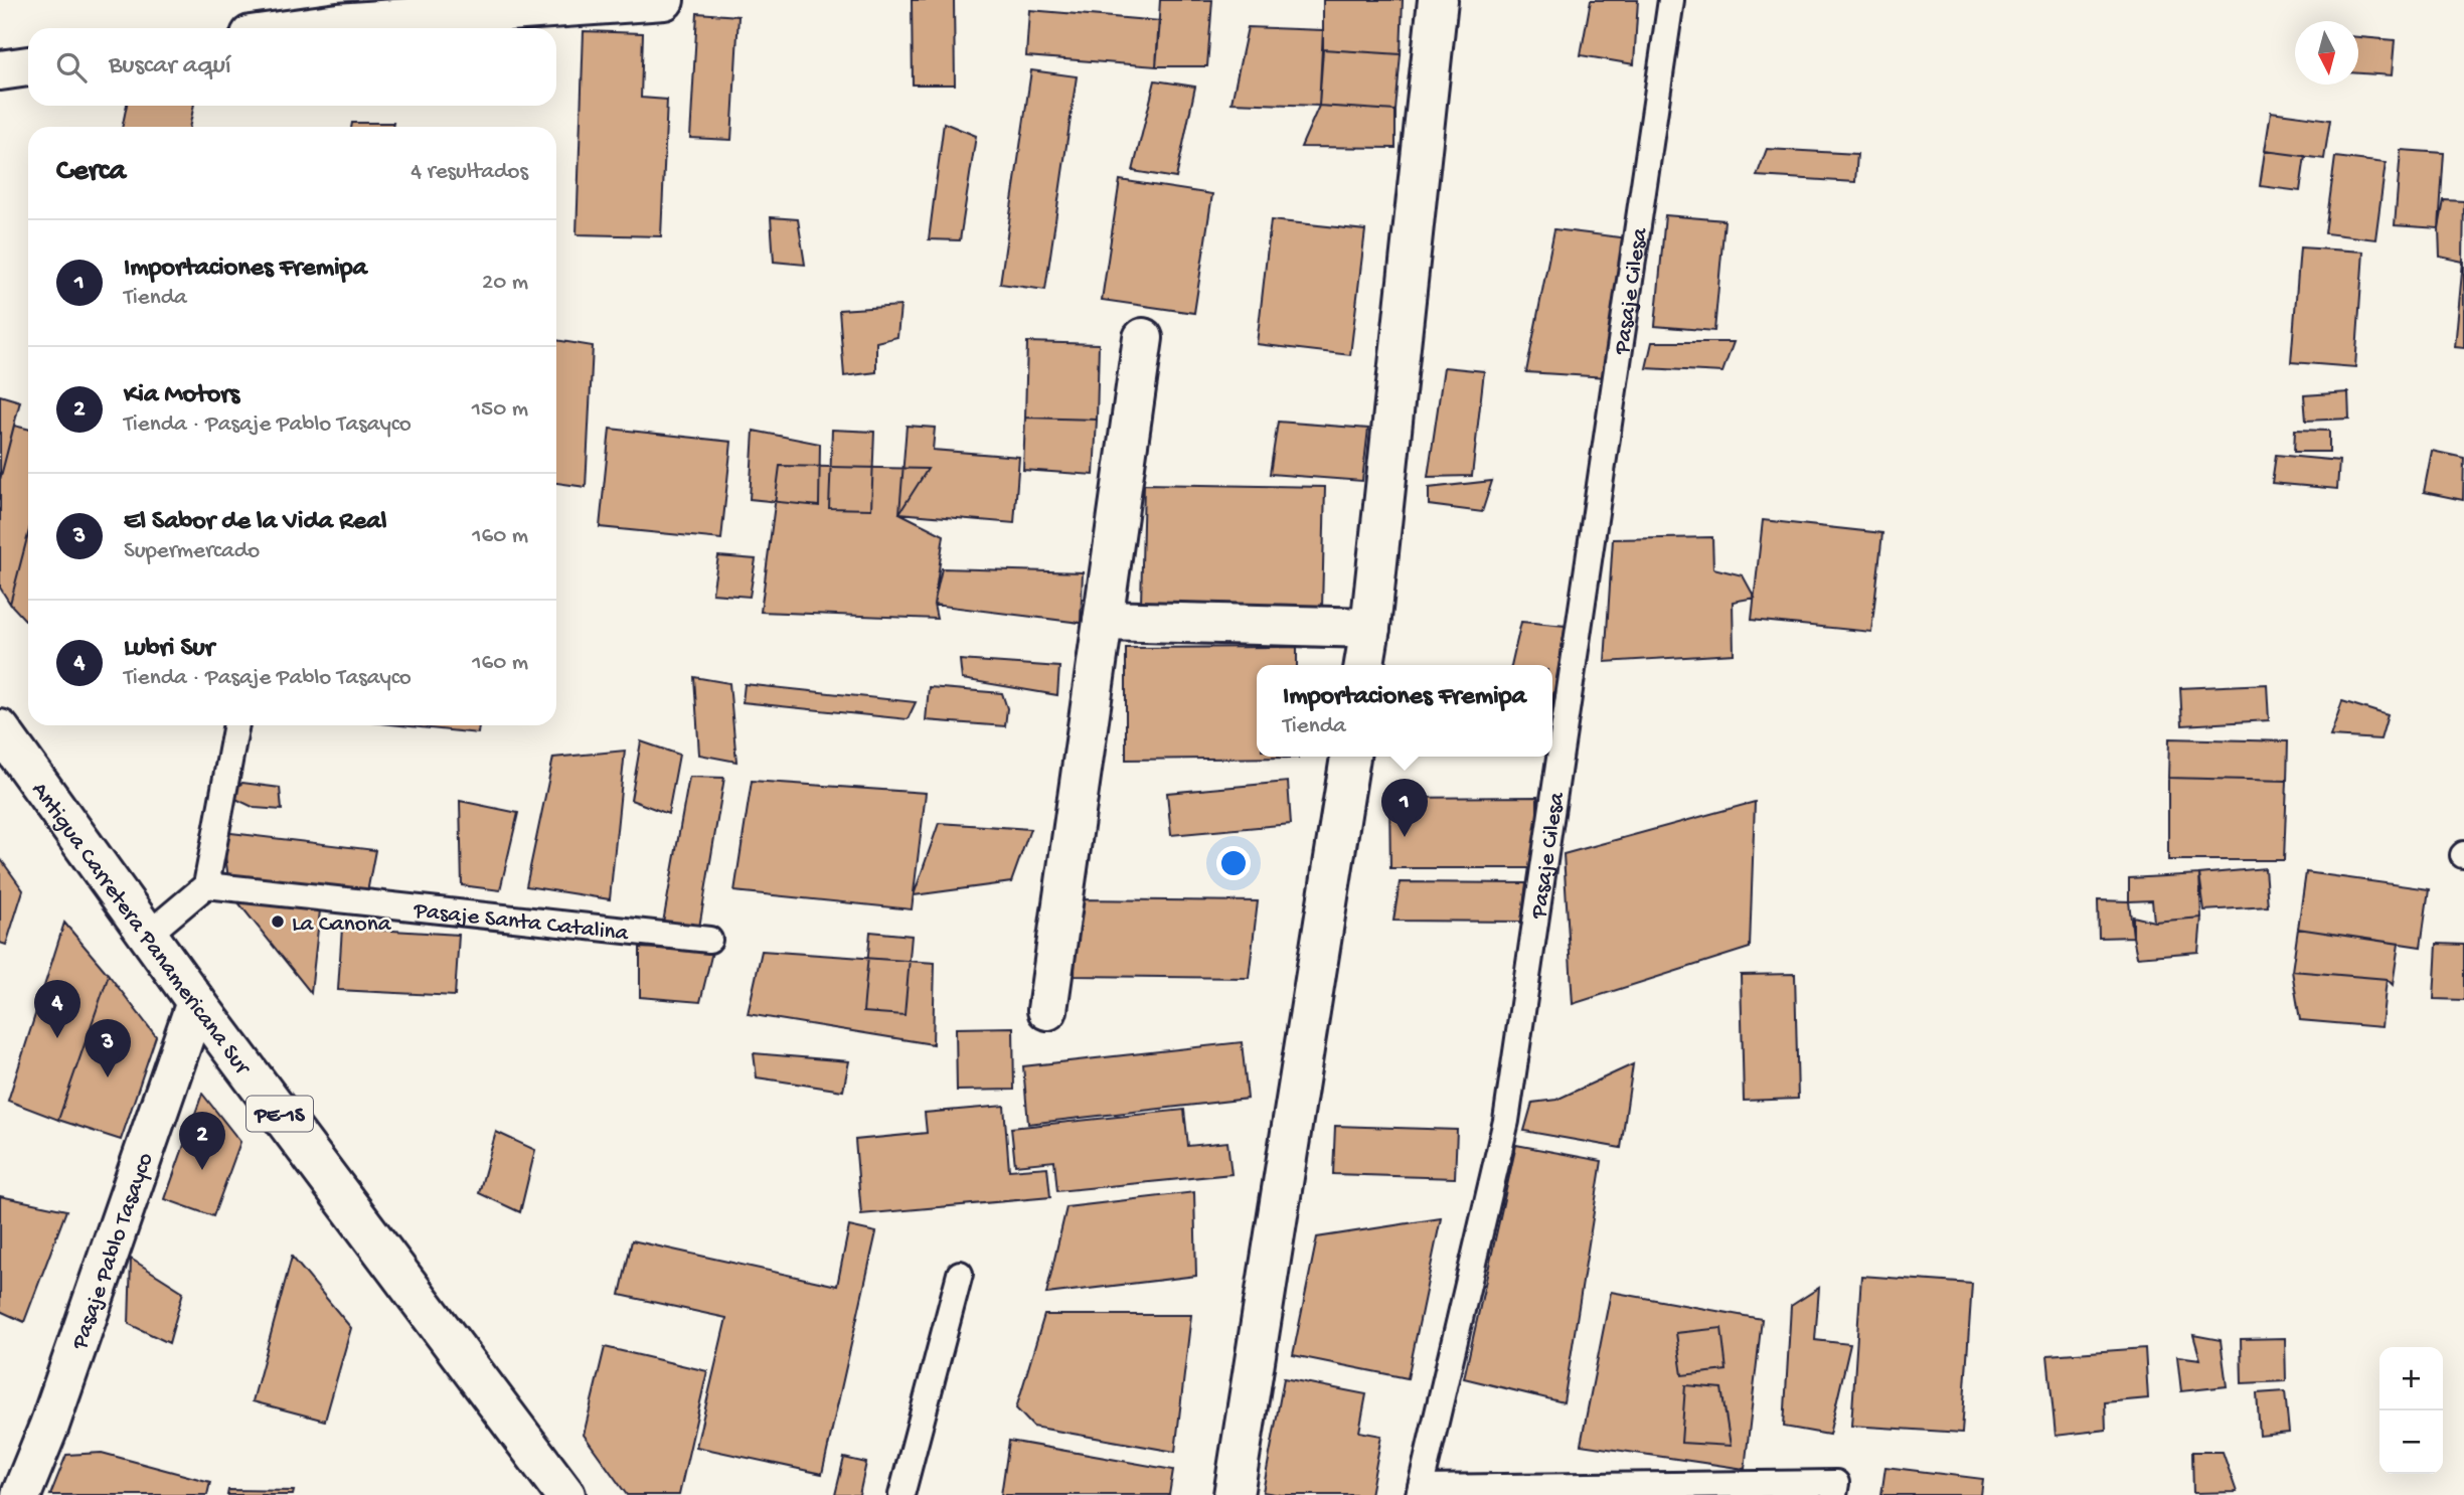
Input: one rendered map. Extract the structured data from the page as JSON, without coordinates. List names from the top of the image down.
{
  "streets": {
    "main road": ["Antigua Carretera Panamericana Sur", "PE-1S", "Pasaje Pablo Tasayco"],
    "lane": ["Pasaje Cilesa", "Pasaje Santa Catalina"]
  },
  "crossings": [
    ["Antigua Carretera Panamericana Sur", "Pasaje Pablo Tasayco"]
  ],
  "places": ["La Canona"],
  "north": "bottom",
  "page": {
    "search": "Buscar aquí",
    "heading": ["Cerca", "4 resultados"],
    "list": [
      {
        "mark": "1",
        "name": "Importaciones Fremipa",
        "note": "Tienda",
        "value": "20 m"
      },
      {
        "mark": "2",
        "name": "Kia Motors",
        "note": "Tienda · Pasaje Pablo Tasayco",
        "value": "150 m"
      },
      {
        "mark": "3",
        "name": "El Sabor de la Vida Real",
        "note": "Supermercado",
        "value": "160 m"
      },
      {
        "mark": "4",
        "name": "Lubri Sur",
        "note": "Tienda · Pasaje Pablo Tasayco",
        "value": "160 m"
      }
    ],
    "popup": ["Importaciones Fremipa", "Tienda"],
    "pins": [
      "1",
      "4",
      "3",
      "2"
    ],
    "map_buttons": ["+", "−"]
  }
}
